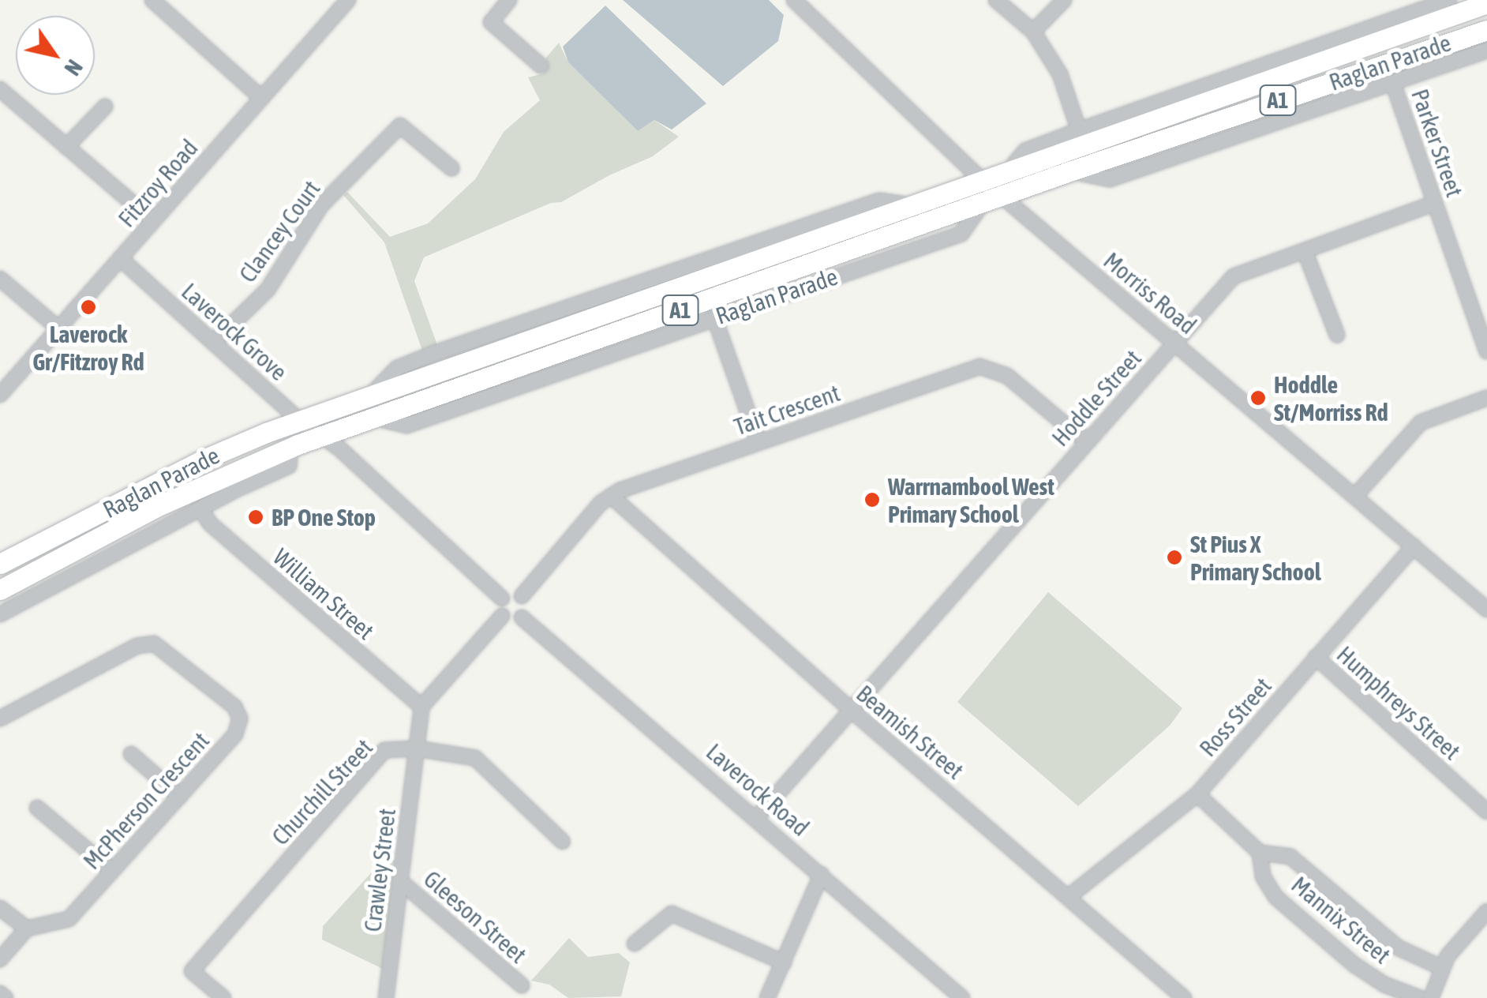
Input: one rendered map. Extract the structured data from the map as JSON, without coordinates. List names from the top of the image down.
{
  "streets": {
    "highway": ["Raglan Parade", "A1"],
    "street": [
      "Parker Street",
      "Fitzroy Road",
      "Clancey Court",
      "Morriss Road",
      "Laverock Grove",
      "Hoddle Street",
      "Tait Crescent",
      "William Street",
      "Humphreys Street",
      "Ross Street",
      "Beamish Street",
      "Laverock Road",
      "Churchill Street",
      "McPherson Crescent",
      "Crawley Street",
      "Gleeson Street",
      "Mannix Street"
    ]
  },
  "crossings": [
    ["Raglan Parade", "Parker Street"],
    ["Raglan Parade", "Morriss Road"],
    ["Raglan Parade", "Laverock Grove"],
    ["Raglan Parade", "William Street"],
    ["Parker Street", "Hoddle Street"],
    ["Fitzroy Road", "Laverock Grove"],
    ["Clancey Court", "Laverock Grove"],
    ["Morriss Road", "Hoddle Street"],
    ["Morriss Road", "Ross Street"],
    ["Hoddle Street", "Tait Crescent"],
    ["Hoddle Street", "Beamish Street"],
    ["Hoddle Street", "Laverock Road"],
    ["Tait Crescent", "Beamish Street"],
    ["Tait Crescent", "Laverock Road"],
    ["Humphreys Street", "Ross Street"],
    ["Ross Street", "Beamish Street"],
    ["Ross Street", "Mannix Street"],
    ["Churchill Street", "Crawley Street"],
    ["Crawley Street", "Gleeson Street"]
  ],
  "places": [
    "Laverock Gr/Fitzroy Rd",
    "Hoddle St/Morriss Rd",
    "Warrnambool West Primary School",
    "BP One Stop",
    "St Pius X Primary School"
  ],
  "north": "bottom right"
}
